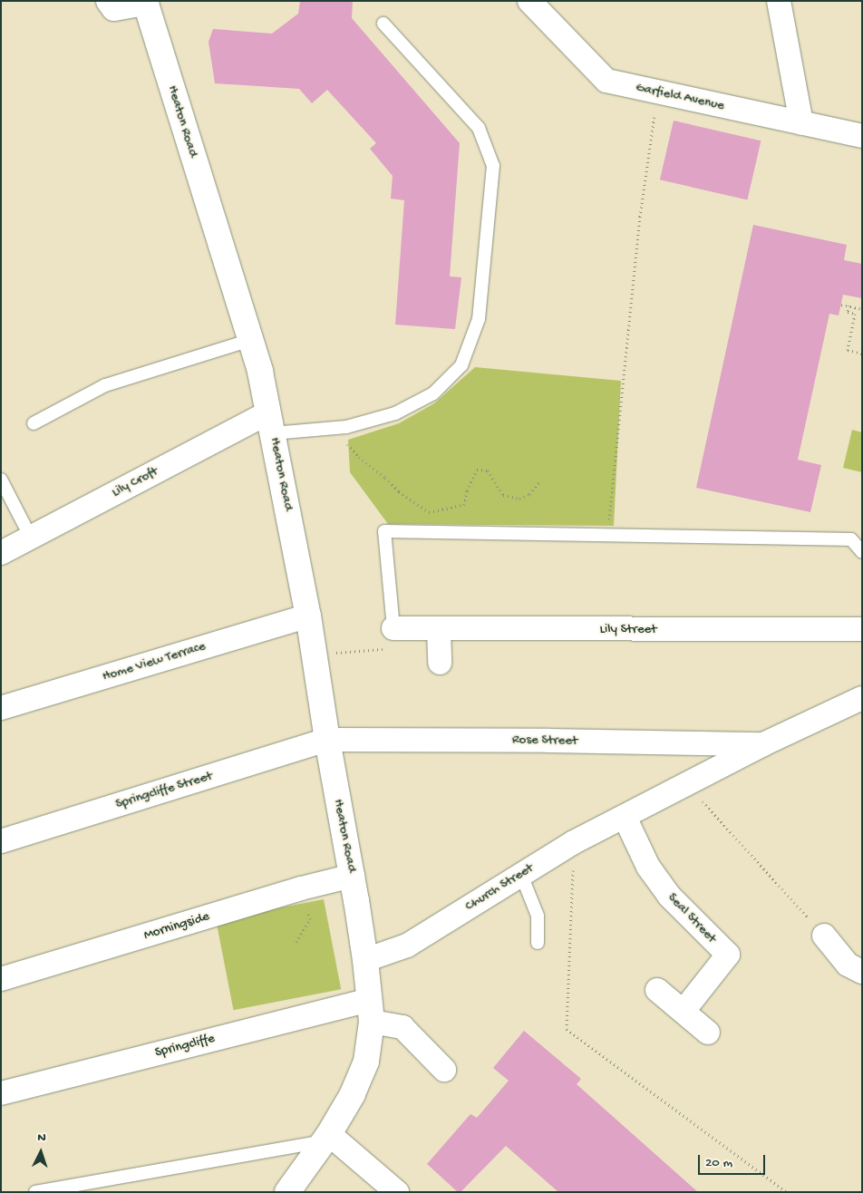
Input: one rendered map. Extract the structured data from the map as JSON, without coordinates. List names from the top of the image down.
{
  "streets": {
    "street": [
      "Garfield Avenue",
      "Heaton Road",
      "Lily Croft",
      "Lily Street",
      "Home View Terrace",
      "Rose Street",
      "Springcliffe Street",
      "Church Street",
      "Seal Street",
      "Morningside",
      "Springcliffe"
    ]
  },
  "crossings": [
    ["Heaton Road", "Lily Croft"],
    ["Heaton Road", "Home View Terrace"],
    ["Heaton Road", "Rose Street"],
    ["Heaton Road", "Springcliffe Street"],
    ["Heaton Road", "Church Street"],
    ["Heaton Road", "Morningside"],
    ["Rose Street", "Springcliffe Street"],
    ["Rose Street", "Church Street"],
    ["Church Street", "Seal Street"]
  ],
  "scale_bar": "20 m",
  "north": "top"
}
